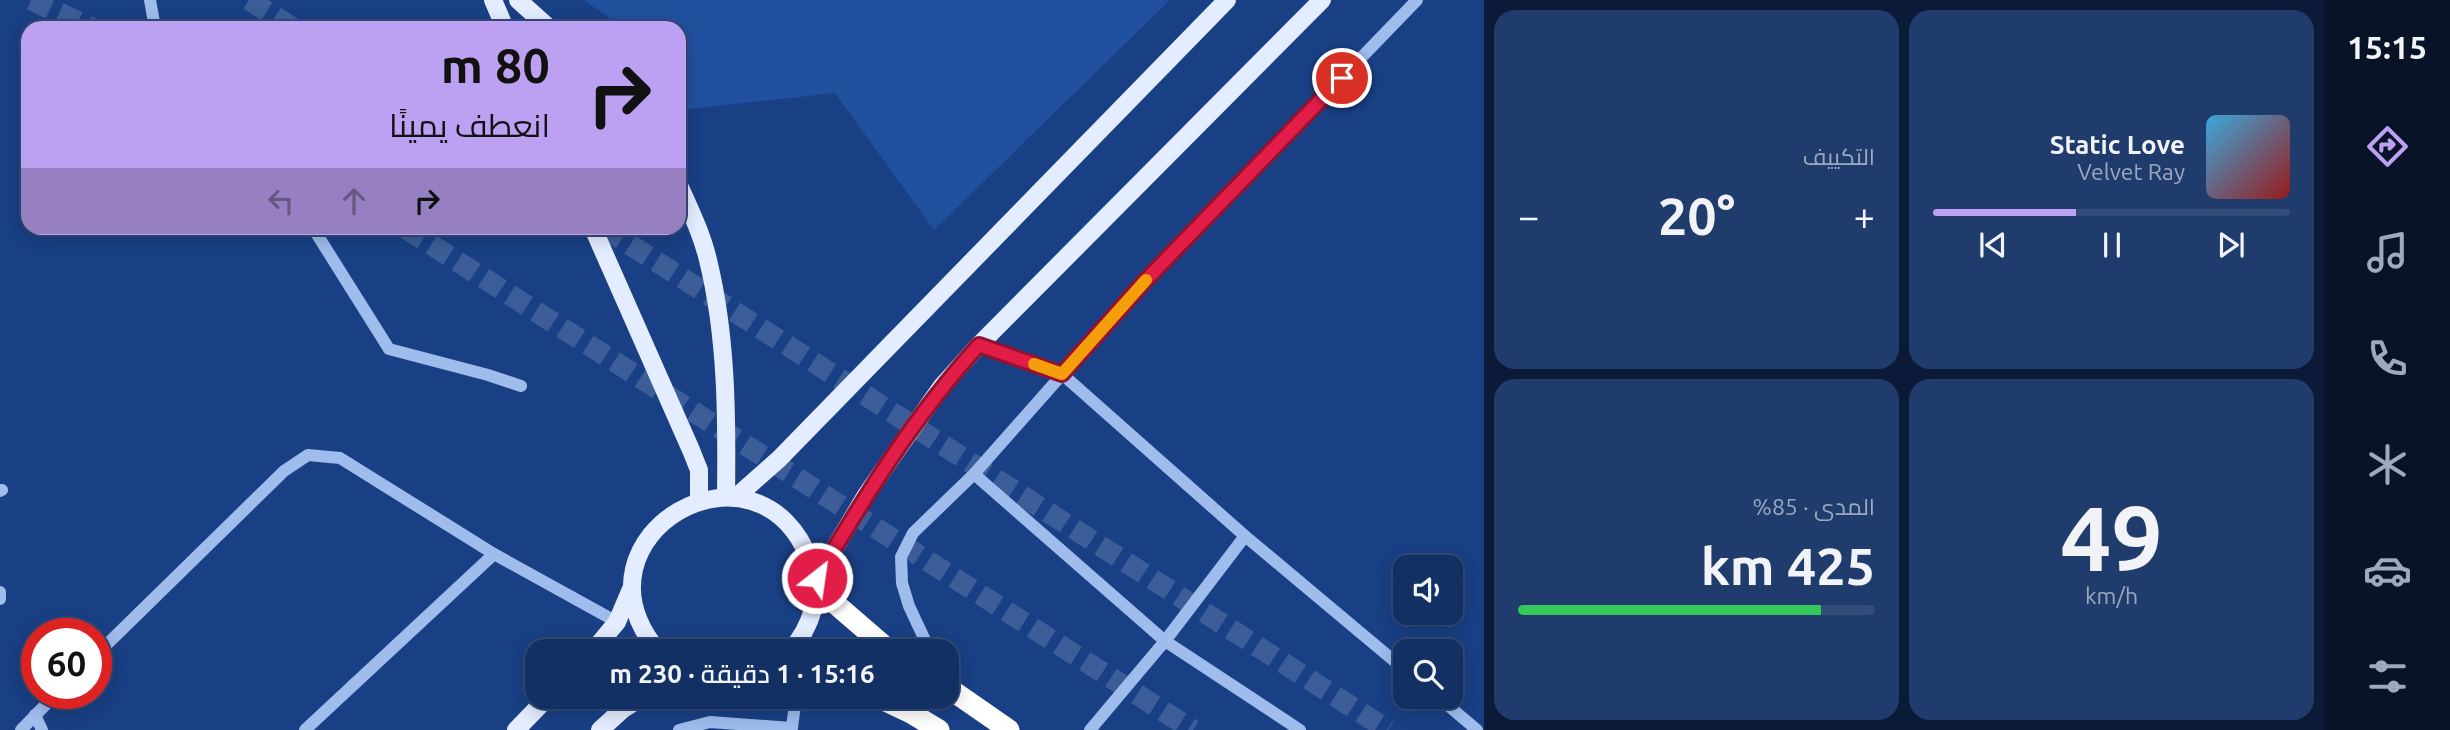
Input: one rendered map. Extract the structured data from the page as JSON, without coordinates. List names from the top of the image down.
{
  "page": {
    "tabs": "15:15",
    "tile": [
      "التكييف",
      ["49", "km/h"],
      ["المدى · 85%", "425 km"]
    ],
    "turn": ["80 m", "انعطف يمينًا"],
    "song": ["Static Love", "Velvet Ray"],
    "heat": ["−", "20°", "+"],
    "limit": "60",
    "trip": "15:16 · 1 دقيقة · 230 m"
  }
}
